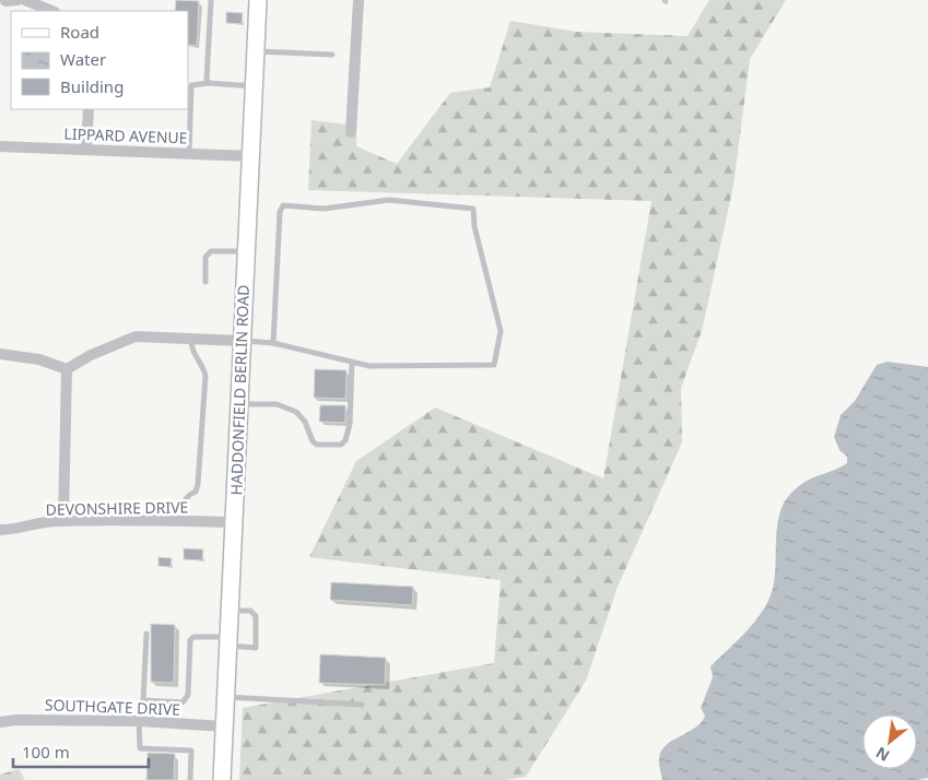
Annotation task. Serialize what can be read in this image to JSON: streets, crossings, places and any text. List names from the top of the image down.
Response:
{
  "streets": {
    "main road": ["HADDONFIELD BERLIN ROAD"],
    "street": ["LIPPARD AVENUE", "DEVONSHIRE DRIVE", "SOUTHGATE DRIVE"]
  },
  "crossings": [
    ["LIPPARD AVENUE", "HADDONFIELD BERLIN ROAD"],
    ["HADDONFIELD BERLIN ROAD", "DEVONSHIRE DRIVE"],
    ["HADDONFIELD BERLIN ROAD", "SOUTHGATE DRIVE"]
  ],
  "legend": ["Road", "Water", "Building"],
  "scale_bar": "100 m",
  "north": "bottom left"
}
